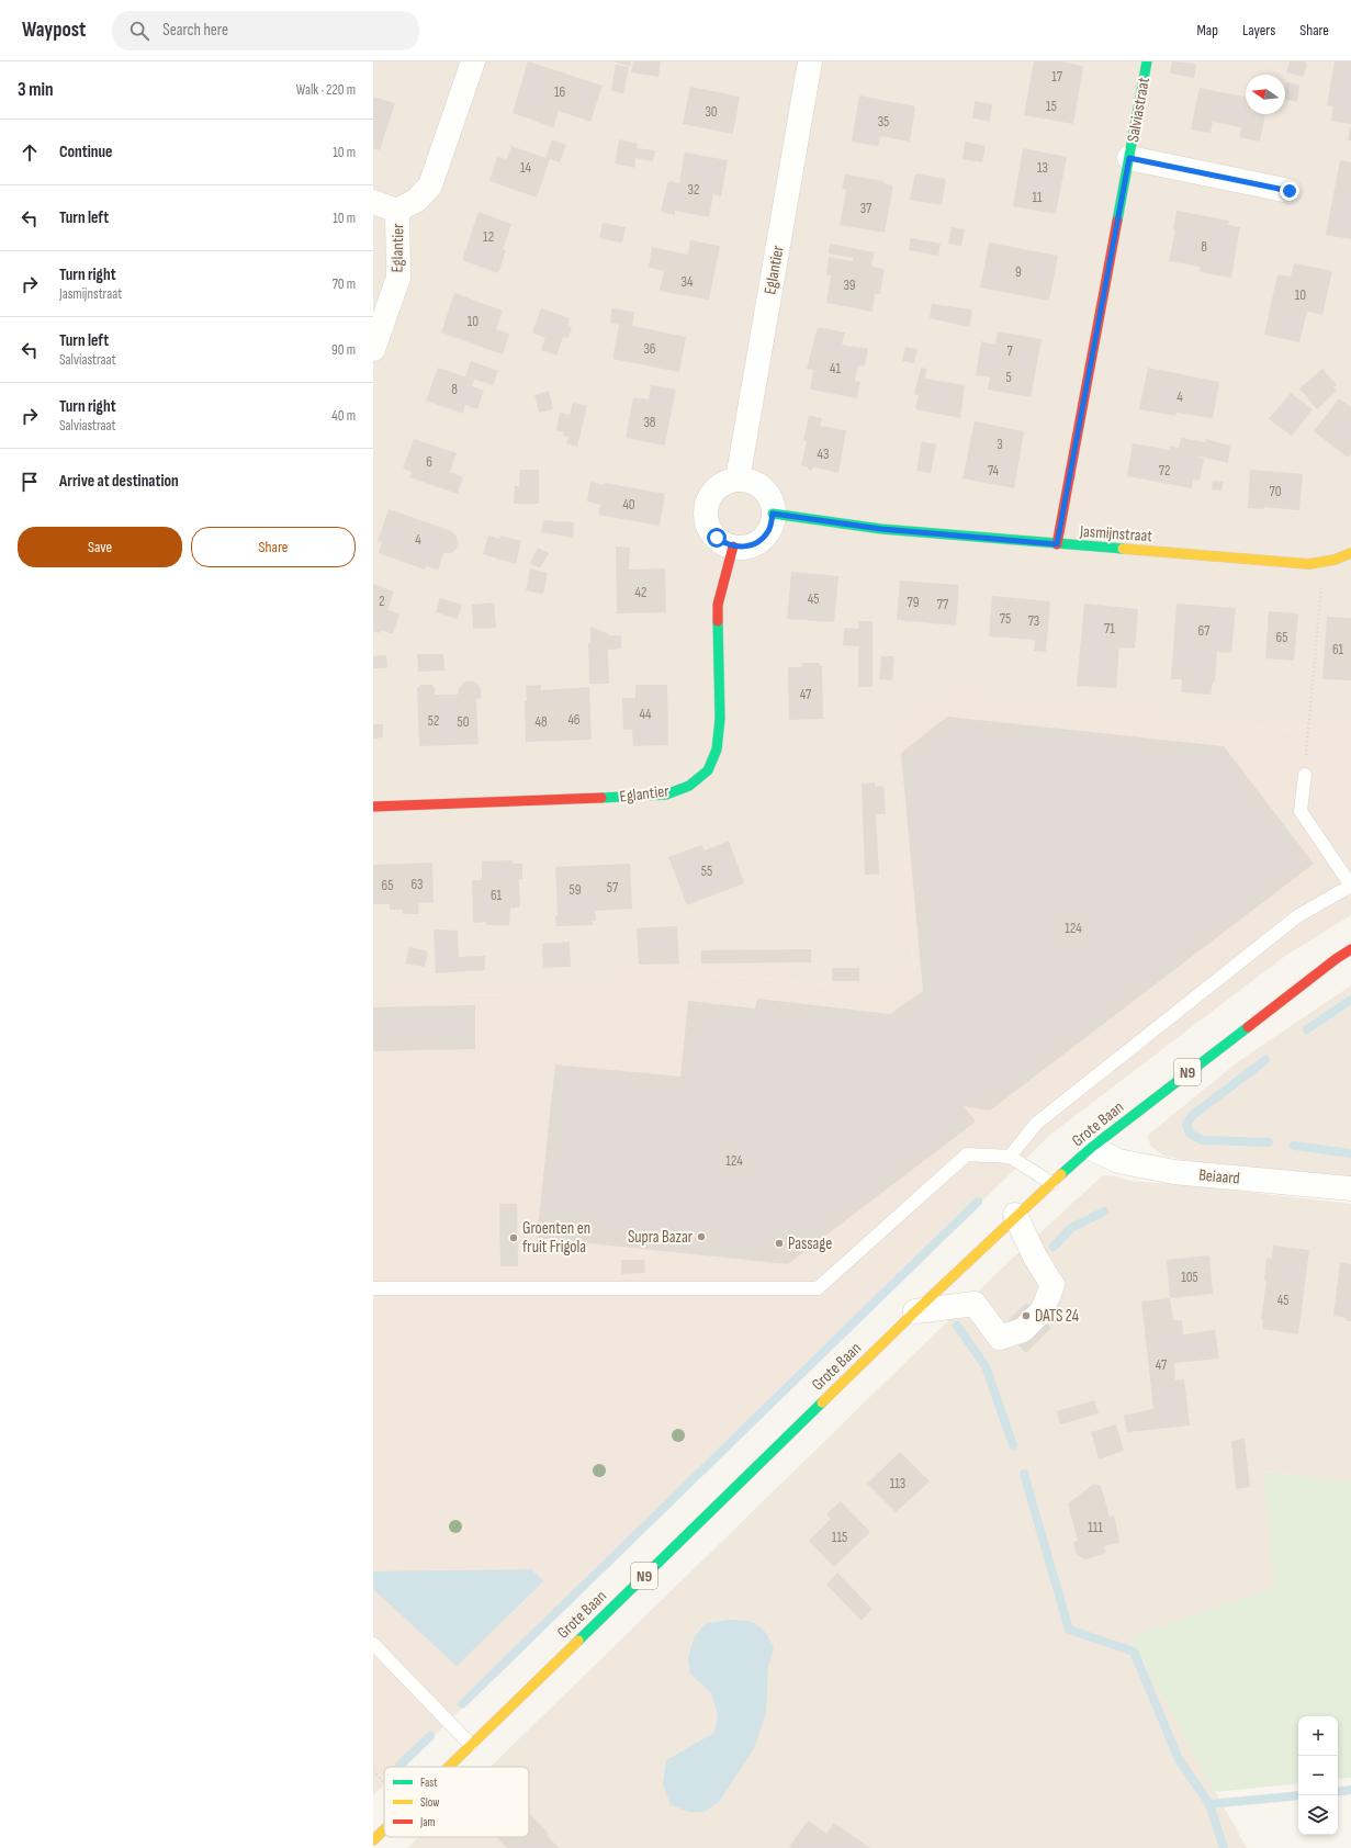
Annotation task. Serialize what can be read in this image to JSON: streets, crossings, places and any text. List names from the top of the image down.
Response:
{
  "streets": {
    "street": [
      "Salviastraat",
      "Eglantier",
      "Jasmijnstraat",
      "N9",
      "Grote Baan",
      "Beiaard"
    ]
  },
  "crossings": [
    ["Salviastraat", "Jasmijnstraat"],
    ["Eglantier", "Jasmijnstraat"],
    ["Grote Baan", "Beiaard"]
  ],
  "places": [
    "Supra Bazar",
    "Groenten en fruit Frigola",
    "Passage",
    "DATS 24"
  ],
  "house_numbers": [
    "17",
    "16",
    "15",
    "30",
    "35",
    "14",
    "13",
    "32",
    "11",
    "37",
    "12",
    "8",
    "9",
    "34",
    "39",
    "10",
    "10",
    "36",
    "7",
    "41",
    "5",
    "8",
    "4",
    "38",
    "3",
    "43",
    "6",
    "74",
    "72",
    "70",
    "40",
    "4",
    "42",
    "45",
    "2",
    "79",
    "77",
    "75",
    "73",
    "71",
    "67",
    "65",
    "61",
    "47",
    "44",
    "46",
    "52",
    "50",
    "48",
    "55",
    "63",
    "65",
    "57",
    "59",
    "61",
    "124",
    "124",
    "105",
    "45",
    "47",
    "113",
    "111",
    "115"
  ],
  "legend": ["Fast", "Slow", "Jam"],
  "north": "left",
  "page": {
    "header": "Waypost",
    "search": "Search here",
    "nav": ["Map", "Layers", "Share"],
    "heading": ["3 min", "Walk · 220 m"],
    "list": [
      ["Continue", "10 m"],
      ["Turn left", "10 m"],
      ["Turn right", "Jasmijnstraat", "70 m"],
      ["Turn left", "Salviastraat", "90 m"],
      ["Turn right", "Salviastraat", "40 m"],
      "Arrive at destination"
    ],
    "buttons": ["Save", "Share"],
    "map_buttons": ["+", "−"]
  }
}
